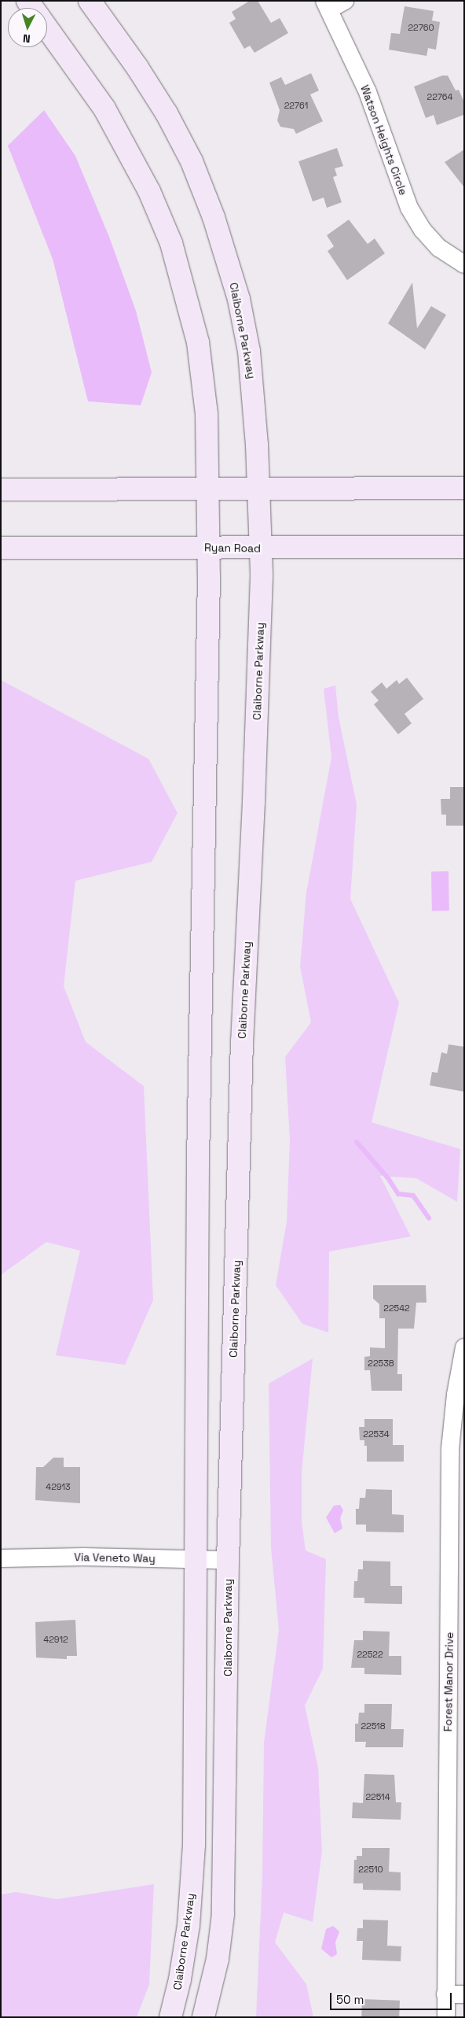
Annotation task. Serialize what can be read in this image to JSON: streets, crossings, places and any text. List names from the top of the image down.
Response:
{
  "streets": {
    "main road": ["Claiborne Parkway", "Ryan Road"],
    "street": ["Watson Heights Circle", "Via Veneto Way", "Forest Manor Drive"]
  },
  "crossings": [
    ["Claiborne Parkway", "Ryan Road"],
    ["Claiborne Parkway", "Via Veneto Way"]
  ],
  "house_numbers": [
    "22760",
    "22764",
    "22761",
    "22542",
    "22538",
    "22534",
    "42913",
    "42912",
    "22522",
    "22518",
    "22514",
    "22510"
  ],
  "scale_bar": "50 m",
  "north": "bottom"
}
